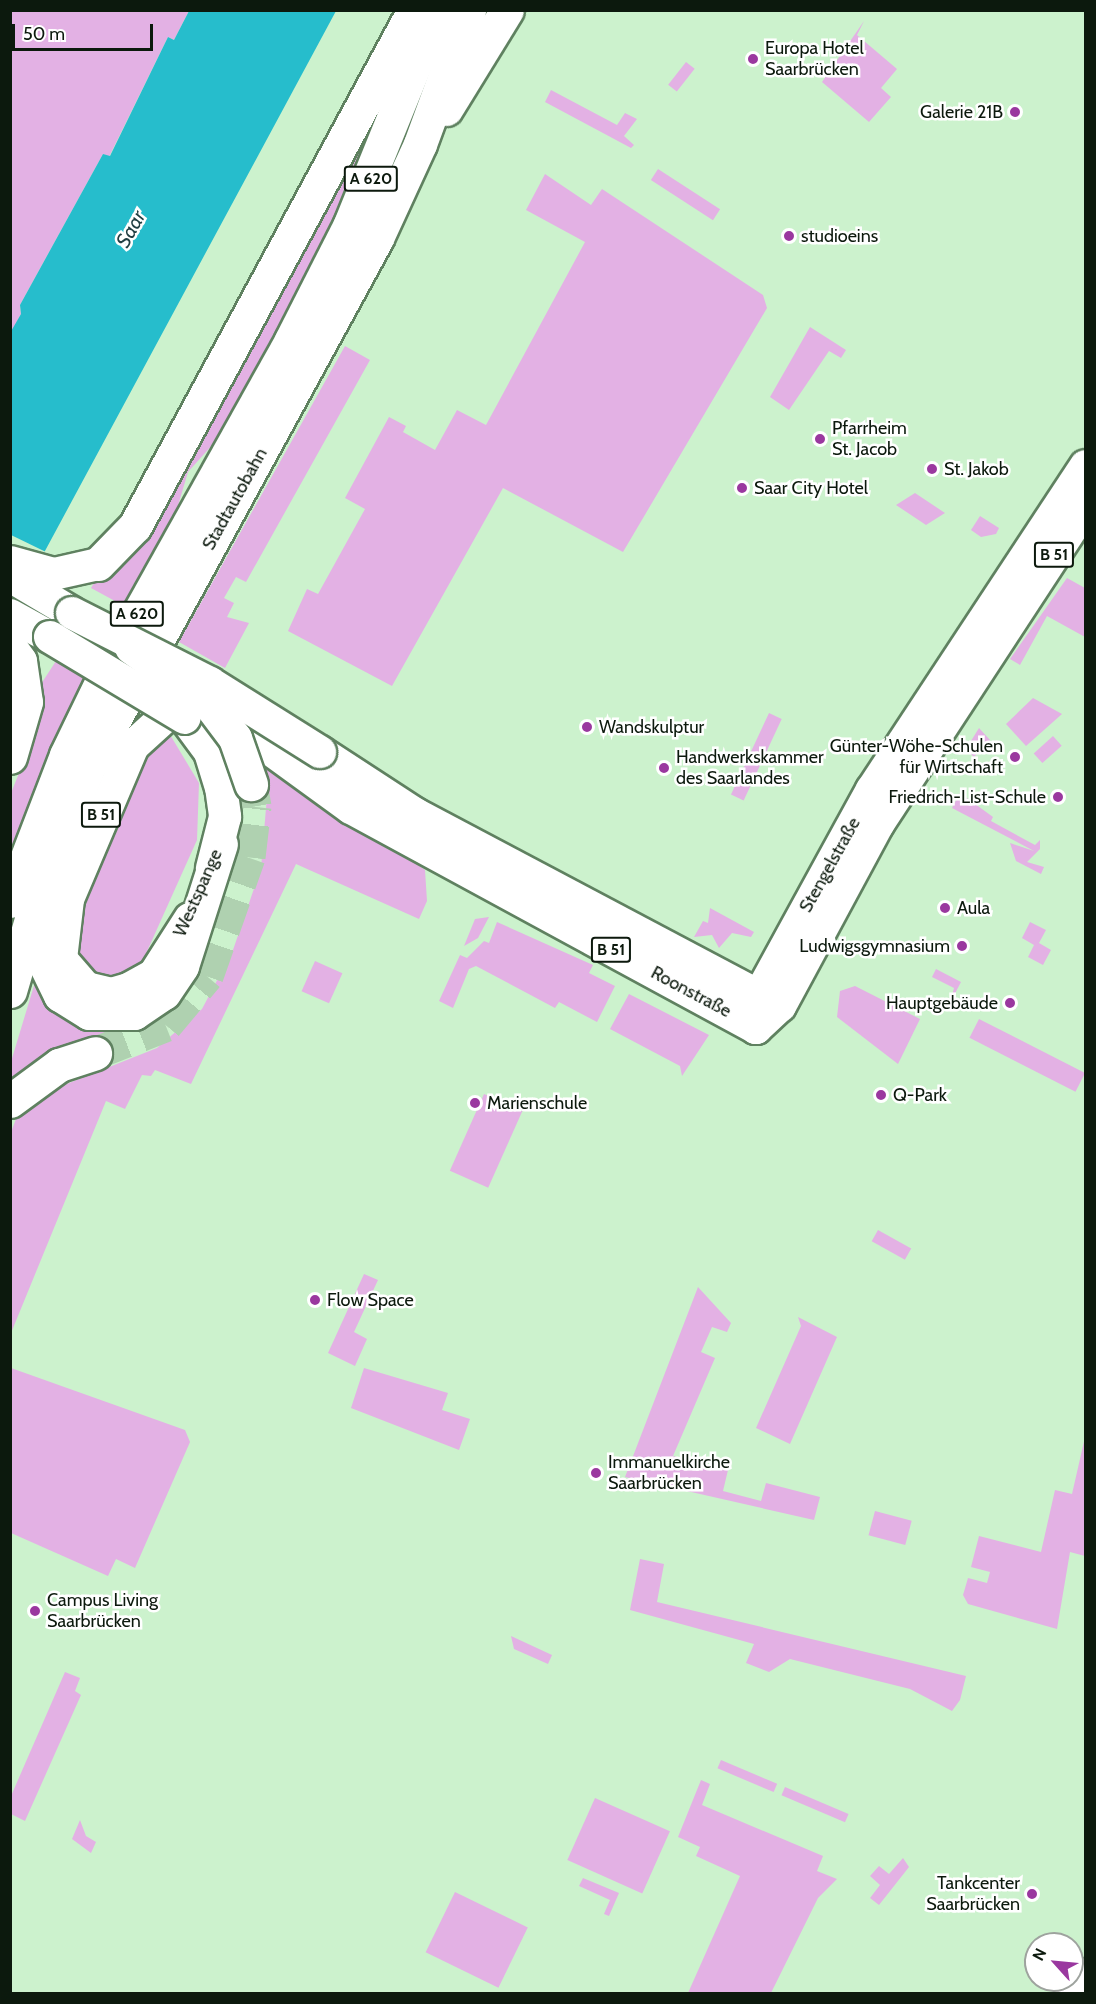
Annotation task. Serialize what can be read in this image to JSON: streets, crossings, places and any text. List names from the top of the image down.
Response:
{
  "streets": {
    "highway": ["A 620", "Stadtautobahn"],
    "main road": [
      "B 51",
      "Stengelstraße",
      "Westspange",
      "Roonstraße"
    ]
  },
  "crossings": [
    ["B 51", "Roonstraße"],
    ["Stengelstraße", "Roonstraße"]
  ],
  "water": ["Saar"],
  "places": [
    "Europa Hotel Saarbrücken",
    "Galerie 21B",
    "studioeins",
    "Pfarrheim St. Jacob",
    "St. Jakob",
    "Saar City Hotel",
    "Wandskulptur",
    "Günter-Wöhe-Schulen für Wirtschaft",
    "Handwerkskammer des Saarlandes",
    "Friedrich-List-Schule",
    "Aula",
    "Ludwigsgymnasium",
    "Hauptgebäude",
    "Q-Park",
    "Marienschule",
    "Flow Space",
    "Immanuelkirche Saarbrücken",
    "Campus Living Saarbrücken",
    "Tankcenter Saarbrücken"
  ],
  "scale_bar": "50 m",
  "north": "top left"
}
